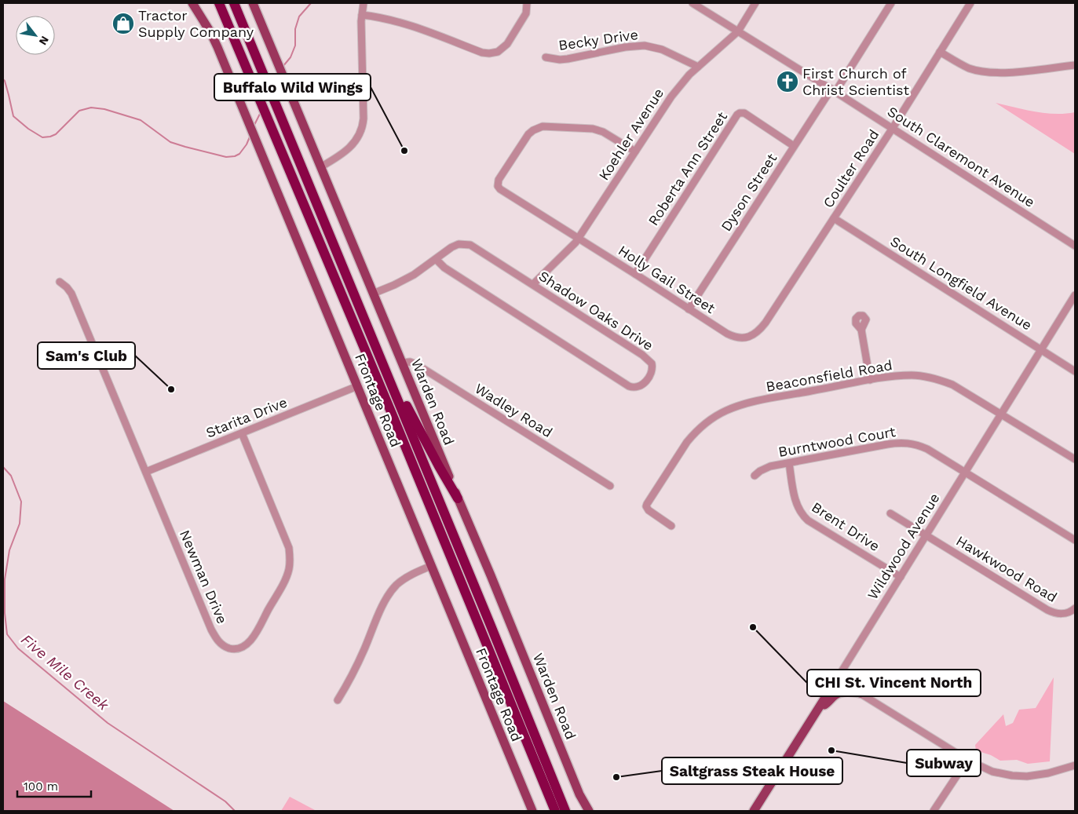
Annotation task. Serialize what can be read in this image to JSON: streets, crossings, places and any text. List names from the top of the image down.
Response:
{
  "streets": {
    "main road": ["Frontage Road", "Warden Road", "Wildwood Avenue"],
    "street": [
      "Becky Drive",
      "Koehler Avenue",
      "South Claremont Avenue",
      "Roberta Ann Street",
      "Coulter Road",
      "Dyson Street",
      "Holly Gail Street",
      "South Longfield Avenue",
      "Shadow Oaks Drive",
      "Beaconsfield Road",
      "Wadley Road",
      "Starita Drive",
      "Burntwood Court",
      "Brent Drive",
      "Hawkwood Road",
      "Newman Drive"
    ]
  },
  "crossings": [
    ["Becky Drive", "Koehler Avenue"],
    ["Koehler Avenue", "South Claremont Avenue"],
    ["Koehler Avenue", "Holly Gail Street"],
    ["Koehler Avenue", "Shadow Oaks Drive"],
    ["South Claremont Avenue", "Coulter Road"],
    ["South Claremont Avenue", "Dyson Street"],
    ["Roberta Ann Street", "Dyson Street"],
    ["Roberta Ann Street", "Holly Gail Street"],
    ["Coulter Road", "Holly Gail Street"],
    ["Coulter Road", "South Longfield Avenue"],
    ["Dyson Street", "Holly Gail Street"],
    ["South Longfield Avenue", "Wildwood Avenue"],
    ["Shadow Oaks Drive", "Warden Road"],
    ["Beaconsfield Road", "Wildwood Avenue"],
    ["Frontage Road", "Starita Drive"],
    ["Warden Road", "Wadley Road"],
    ["Starita Drive", "Newman Drive"],
    ["Burntwood Court", "Brent Drive"],
    ["Burntwood Court", "Wildwood Avenue"],
    ["Brent Drive", "Wildwood Avenue"],
    ["Wildwood Avenue", "Hawkwood Road"]
  ],
  "water": ["Five Mile Creek"],
  "places": {
    "shop": ["Tractor Supply Company"],
    "church": ["First Church of Christ Scientist"],
    "other": [
      "Buffalo Wild Wings",
      "Sam's Club",
      "CHI St. Vincent North",
      "Subway",
      "Saltgrass Steak House"
    ]
  },
  "scale_bar": "100 m",
  "north": "bottom right"
}
